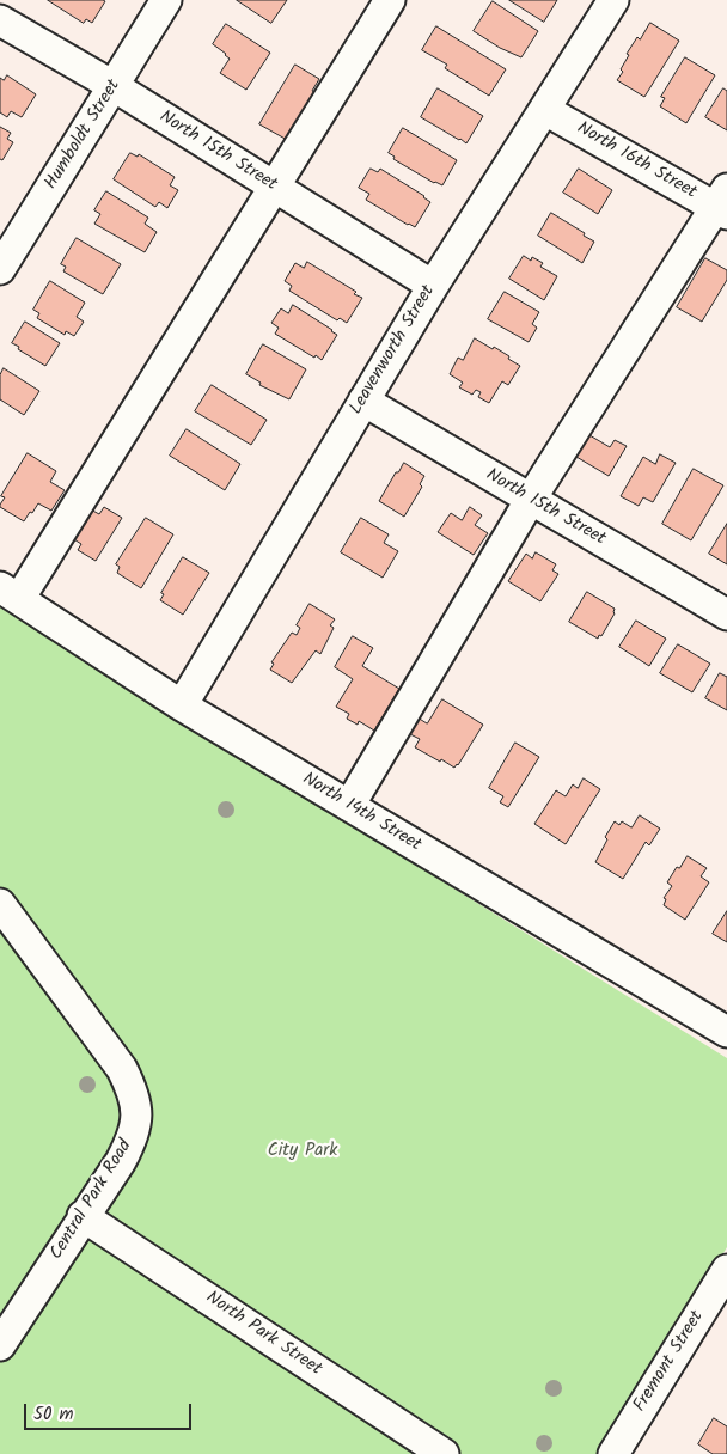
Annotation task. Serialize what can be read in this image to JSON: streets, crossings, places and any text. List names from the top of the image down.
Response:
{
  "streets": {
    "street": [
      "Humboldt Street",
      "North 15th Street",
      "North 16th Street",
      "Leavenworth Street",
      "North 14th Street",
      "Central Park Road",
      "North Park Street",
      "Fremont Street"
    ]
  },
  "crossings": [
    ["Humboldt Street", "North 15th Street"],
    ["North 15th Street", "Leavenworth Street"],
    ["North 16th Street", "Leavenworth Street"],
    ["Leavenworth Street", "North 14th Street"],
    ["Central Park Road", "North Park Street"]
  ],
  "parks": ["City Park"],
  "scale_bar": "50 m"
}
